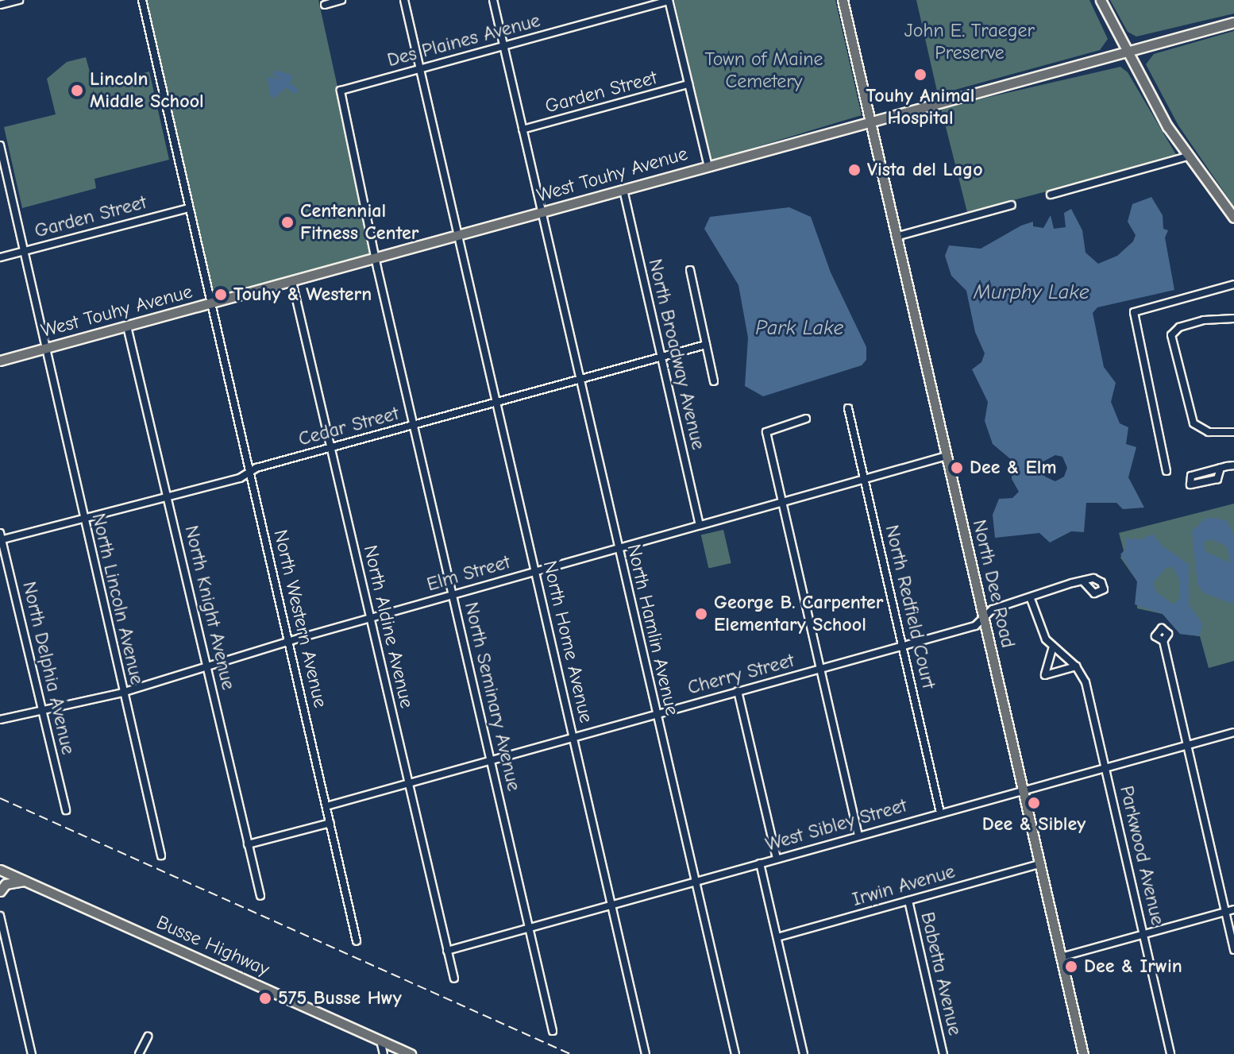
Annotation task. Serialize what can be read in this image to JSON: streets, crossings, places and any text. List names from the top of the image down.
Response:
{
  "streets": {
    "main road": ["West Touhy Avenue", "North Dee Road", "Busse Highway"],
    "street": [
      "Des Plaines Avenue",
      "Garden Street",
      "North Broadway Avenue",
      "Cedar Street",
      "Elm Street",
      "North Lincoln Avenue",
      "North Redfield Court",
      "North Knight Avenue",
      "North Western Avenue",
      "North Aldine Avenue",
      "North Hamlin Avenue",
      "North Home Avenue",
      "North Delphia Avenue",
      "Cherry Street",
      "North Seminary Avenue",
      "West Sibley Street",
      "Parkwood Avenue",
      "Irwin Avenue",
      "Babetta Avenue"
    ]
  },
  "crossings": [
    ["Des Plaines Avenue", "North Hamlin Avenue"],
    ["Des Plaines Avenue", "North Home Avenue"],
    ["Des Plaines Avenue", "North Seminary Avenue"],
    ["Garden Street", "North Lincoln Avenue"],
    ["Garden Street", "North Western Avenue"],
    ["Garden Street", "North Hamlin Avenue"],
    ["West Touhy Avenue", "North Broadway Avenue"],
    ["West Touhy Avenue", "North Dee Road"],
    ["West Touhy Avenue", "North Lincoln Avenue"],
    ["West Touhy Avenue", "North Knight Avenue"],
    ["West Touhy Avenue", "North Western Avenue"],
    ["West Touhy Avenue", "North Aldine Avenue"],
    ["West Touhy Avenue", "North Hamlin Avenue"],
    ["West Touhy Avenue", "North Home Avenue"],
    ["West Touhy Avenue", "North Seminary Avenue"],
    ["North Broadway Avenue", "Cedar Street"],
    ["North Broadway Avenue", "Elm Street"],
    ["Cedar Street", "North Lincoln Avenue"],
    ["Cedar Street", "North Knight Avenue"],
    ["Cedar Street", "North Western Avenue"],
    ["Cedar Street", "North Aldine Avenue"],
    ["Cedar Street", "North Hamlin Avenue"],
    ["Cedar Street", "North Home Avenue"],
    ["Cedar Street", "North Delphia Avenue"],
    ["Cedar Street", "North Seminary Avenue"],
    ["Elm Street", "North Dee Road"],
    ["Elm Street", "North Lincoln Avenue"],
    ["Elm Street", "North Redfield Court"],
    ["Elm Street", "North Knight Avenue"],
    ["Elm Street", "North Western Avenue"],
    ["Elm Street", "North Aldine Avenue"],
    ["Elm Street", "North Hamlin Avenue"],
    ["Elm Street", "North Home Avenue"],
    ["Elm Street", "North Delphia Avenue"],
    ["Elm Street", "North Seminary Avenue"],
    ["North Dee Road", "Cherry Street"],
    ["North Dee Road", "West Sibley Street"],
    ["North Dee Road", "Irwin Avenue"],
    ["North Redfield Court", "Cherry Street"],
    ["North Redfield Court", "West Sibley Street"],
    ["North Western Avenue", "Cherry Street"],
    ["North Aldine Avenue", "Cherry Street"],
    ["North Aldine Avenue", "West Sibley Street"],
    ["North Hamlin Avenue", "Cherry Street"],
    ["North Hamlin Avenue", "West Sibley Street"],
    ["North Home Avenue", "Cherry Street"],
    ["North Home Avenue", "West Sibley Street"],
    ["Cherry Street", "North Seminary Avenue"],
    ["Cherry Street", "Parkwood Avenue"],
    ["North Seminary Avenue", "West Sibley Street"],
    ["West Sibley Street", "Parkwood Avenue"],
    ["Irwin Avenue", "Babetta Avenue"]
  ],
  "water": ["Murphy Lake", "Park Lake"],
  "parks": ["John E. Traeger Preserve", "Town of Maine Cemetery"],
  "places": [
    "Touhy Animal Hospital",
    "Lincoln Middle School",
    "Vista del Lago",
    "Centennial Fitness Center",
    "Touhy & Western",
    "Dee & Elm",
    "George B. Carpenter Elementary School",
    "Dee & Sibley",
    "Dee & Irwin",
    "575 Busse Hwy"
  ]
}
